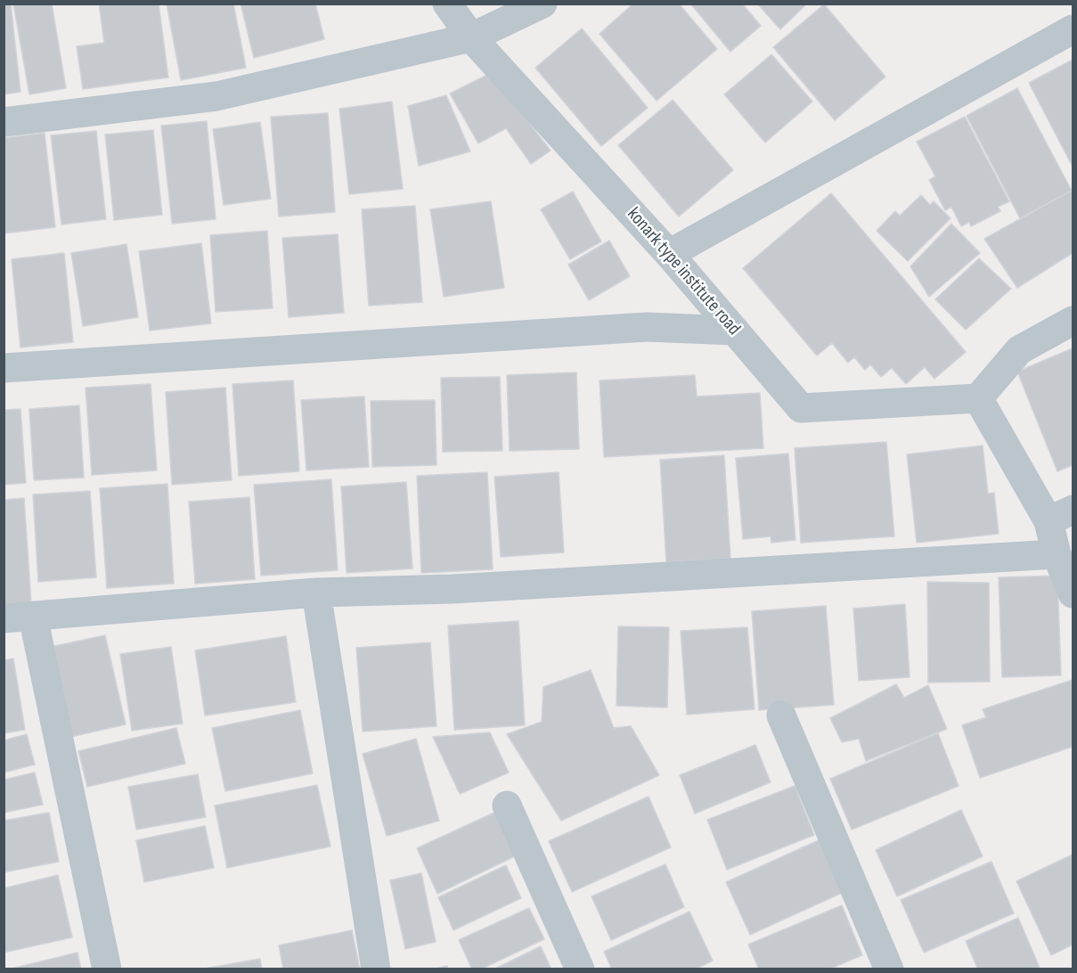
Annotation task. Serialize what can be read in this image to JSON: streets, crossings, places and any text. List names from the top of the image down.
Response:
{
  "streets": {
    "street": ["konark type institute road"]
  }
}
